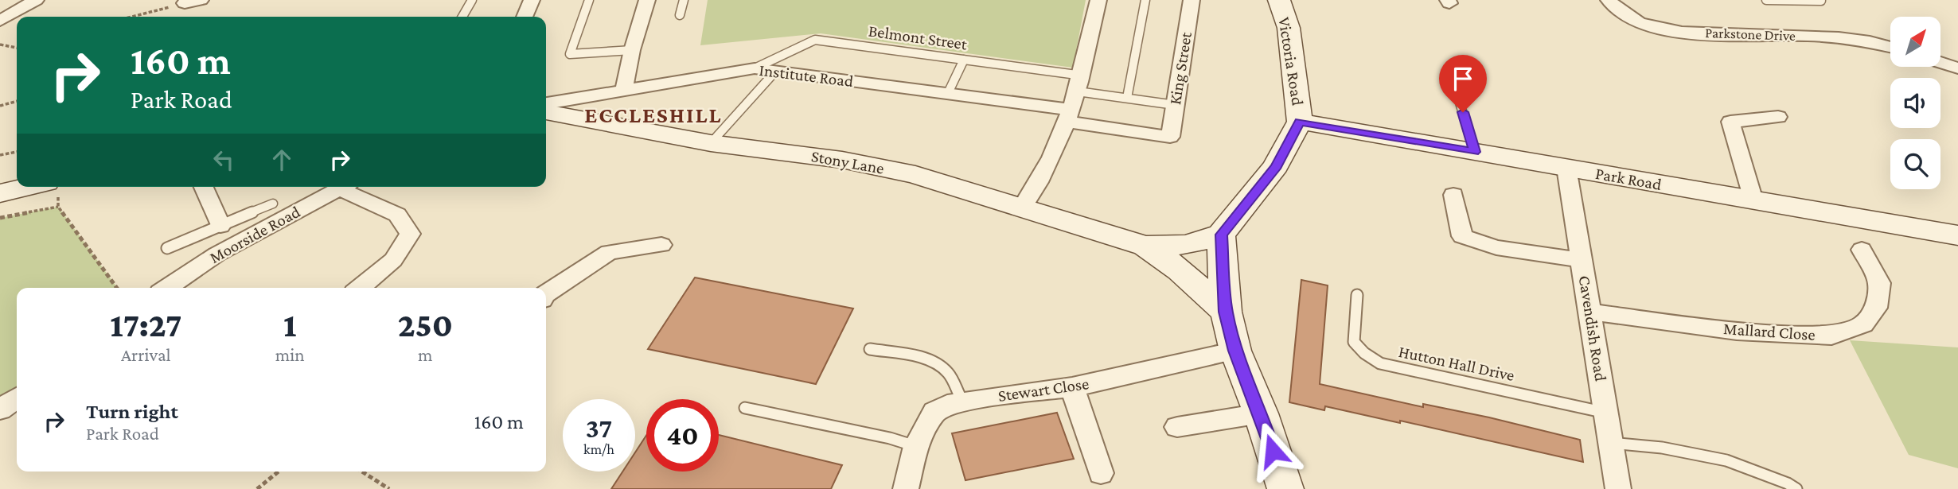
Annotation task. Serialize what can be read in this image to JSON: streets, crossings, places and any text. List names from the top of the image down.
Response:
{
  "streets": {
    "street": [
      "Parkstone Drive",
      "Victoria Road",
      "King Street",
      "Institute Road",
      "Stony Lane",
      "Park Road",
      "Moorside Road",
      "Cavendish Road",
      "Mallard Close",
      "Stewart Close"
    ],
    "lane": ["Belmont Street", "Hutton Hall Drive"]
  },
  "crossings": [
    ["Belmont Street", "King Street"],
    ["Belmont Street", "Institute Road"],
    ["Victoria Road", "Stony Lane"],
    ["Victoria Road", "Park Road"],
    ["King Street", "Institute Road"],
    ["Park Road", "Cavendish Road"],
    ["Cavendish Road", "Mallard Close"],
    ["Cavendish Road", "Hutton Hall Drive"]
  ],
  "districts": ["ECCLESHILL"],
  "north": "top right",
  "page": {
    "turn": ["160 m", "Park Road"],
    "eta": [
      "17:27",
      "Arrival",
      "1",
      "min",
      "250",
      "m"
    ],
    "list": [
      {
        "name": "Turn right",
        "note": "Park Road",
        "value": "160 m"
      }
    ],
    "speed": "37 km/h",
    "limit": "40"
  }
}
